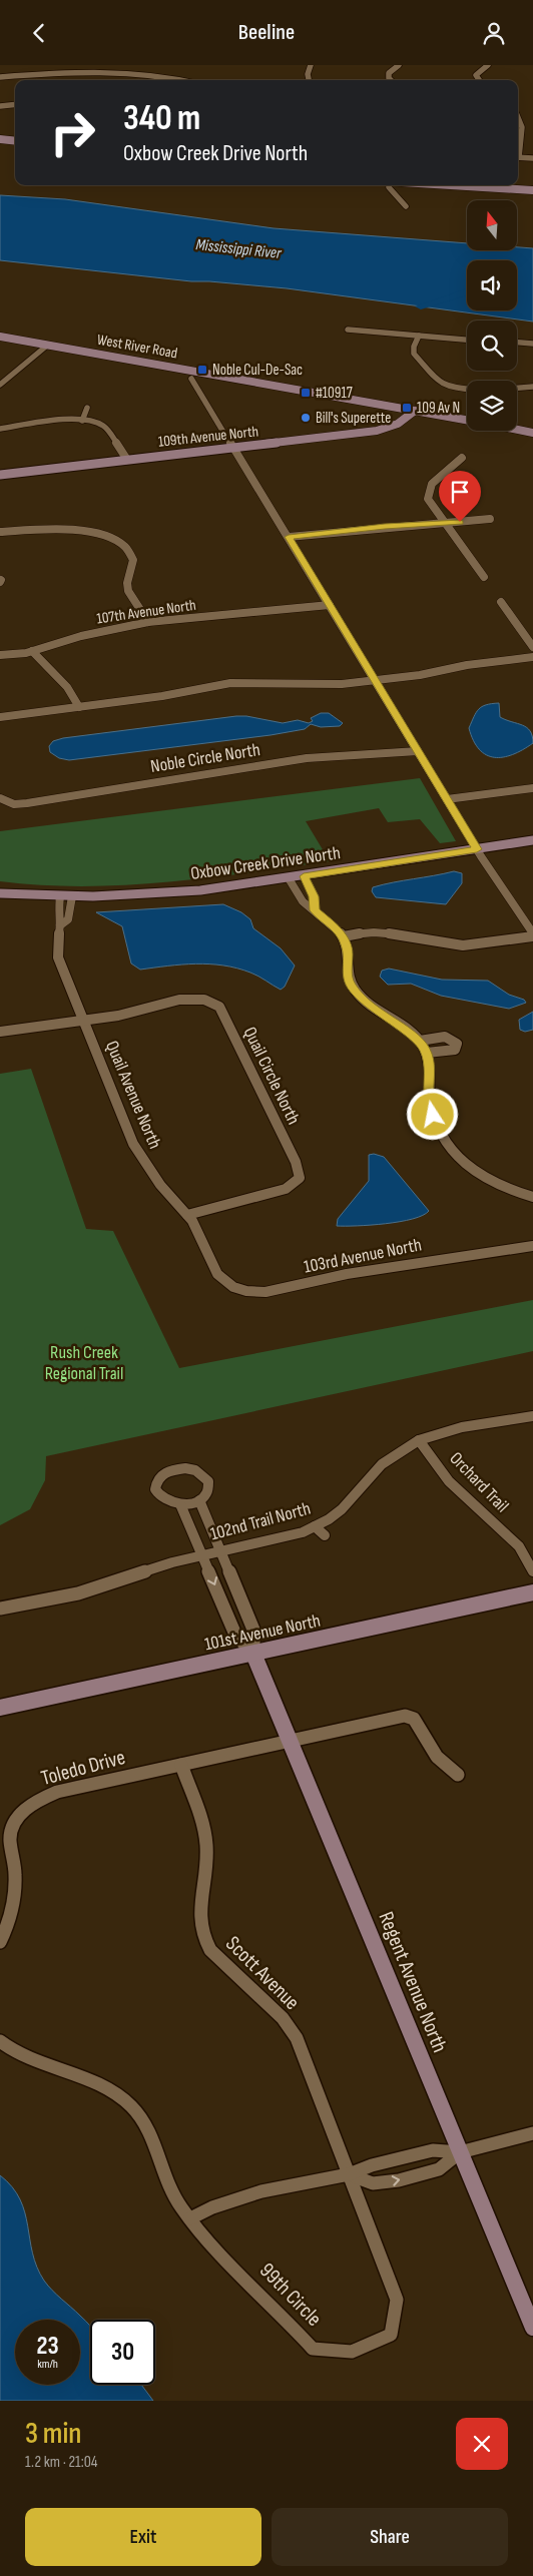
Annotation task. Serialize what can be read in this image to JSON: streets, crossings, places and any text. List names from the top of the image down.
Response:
{
  "streets": {
    "street": [
      "West River Road",
      "109th Avenue North",
      "107th Avenue North",
      "Noble Circle North",
      "Oxbow Creek Drive North",
      "Quail Circle North",
      "Quail Avenue North",
      "103rd Avenue North",
      "Orchard Trail",
      "102nd Trail North",
      "101st Avenue North",
      "Toledo Drive",
      "Scott Avenue",
      "Regent Avenue North",
      "99th Circle"
    ]
  },
  "crossings": [
    ["West River Road", "109th Avenue North"],
    ["Oxbow Creek Drive North", "Quail Avenue North"],
    ["Quail Circle North", "Quail Avenue North"],
    ["Quail Avenue North", "103rd Avenue North"],
    ["Orchard Trail", "102nd Trail North"],
    ["102nd Trail North", "Regent Avenue North"],
    ["101st Avenue North", "Regent Avenue North"],
    ["Toledo Drive", "Scott Avenue"],
    ["Toledo Drive", "Regent Avenue North"],
    ["Scott Avenue", "99th Circle"]
  ],
  "water": ["Mississippi River"],
  "parks": ["Rush Creek Regional Trail"],
  "places": {
    "transit": ["Noble Cul-De-Sac", "#10917", "109 Av N"],
    "other": ["Bill's Superette"]
  },
  "north": "top",
  "page": {
    "header": "Beeline",
    "turn": ["340 m", "Oxbow Creek Drive North"],
    "speed": "23 km/h",
    "limit": "30",
    "heading": ["3 min", "1.2 km · 21:04"],
    "buttons": ["Exit", "Share"]
  }
}
